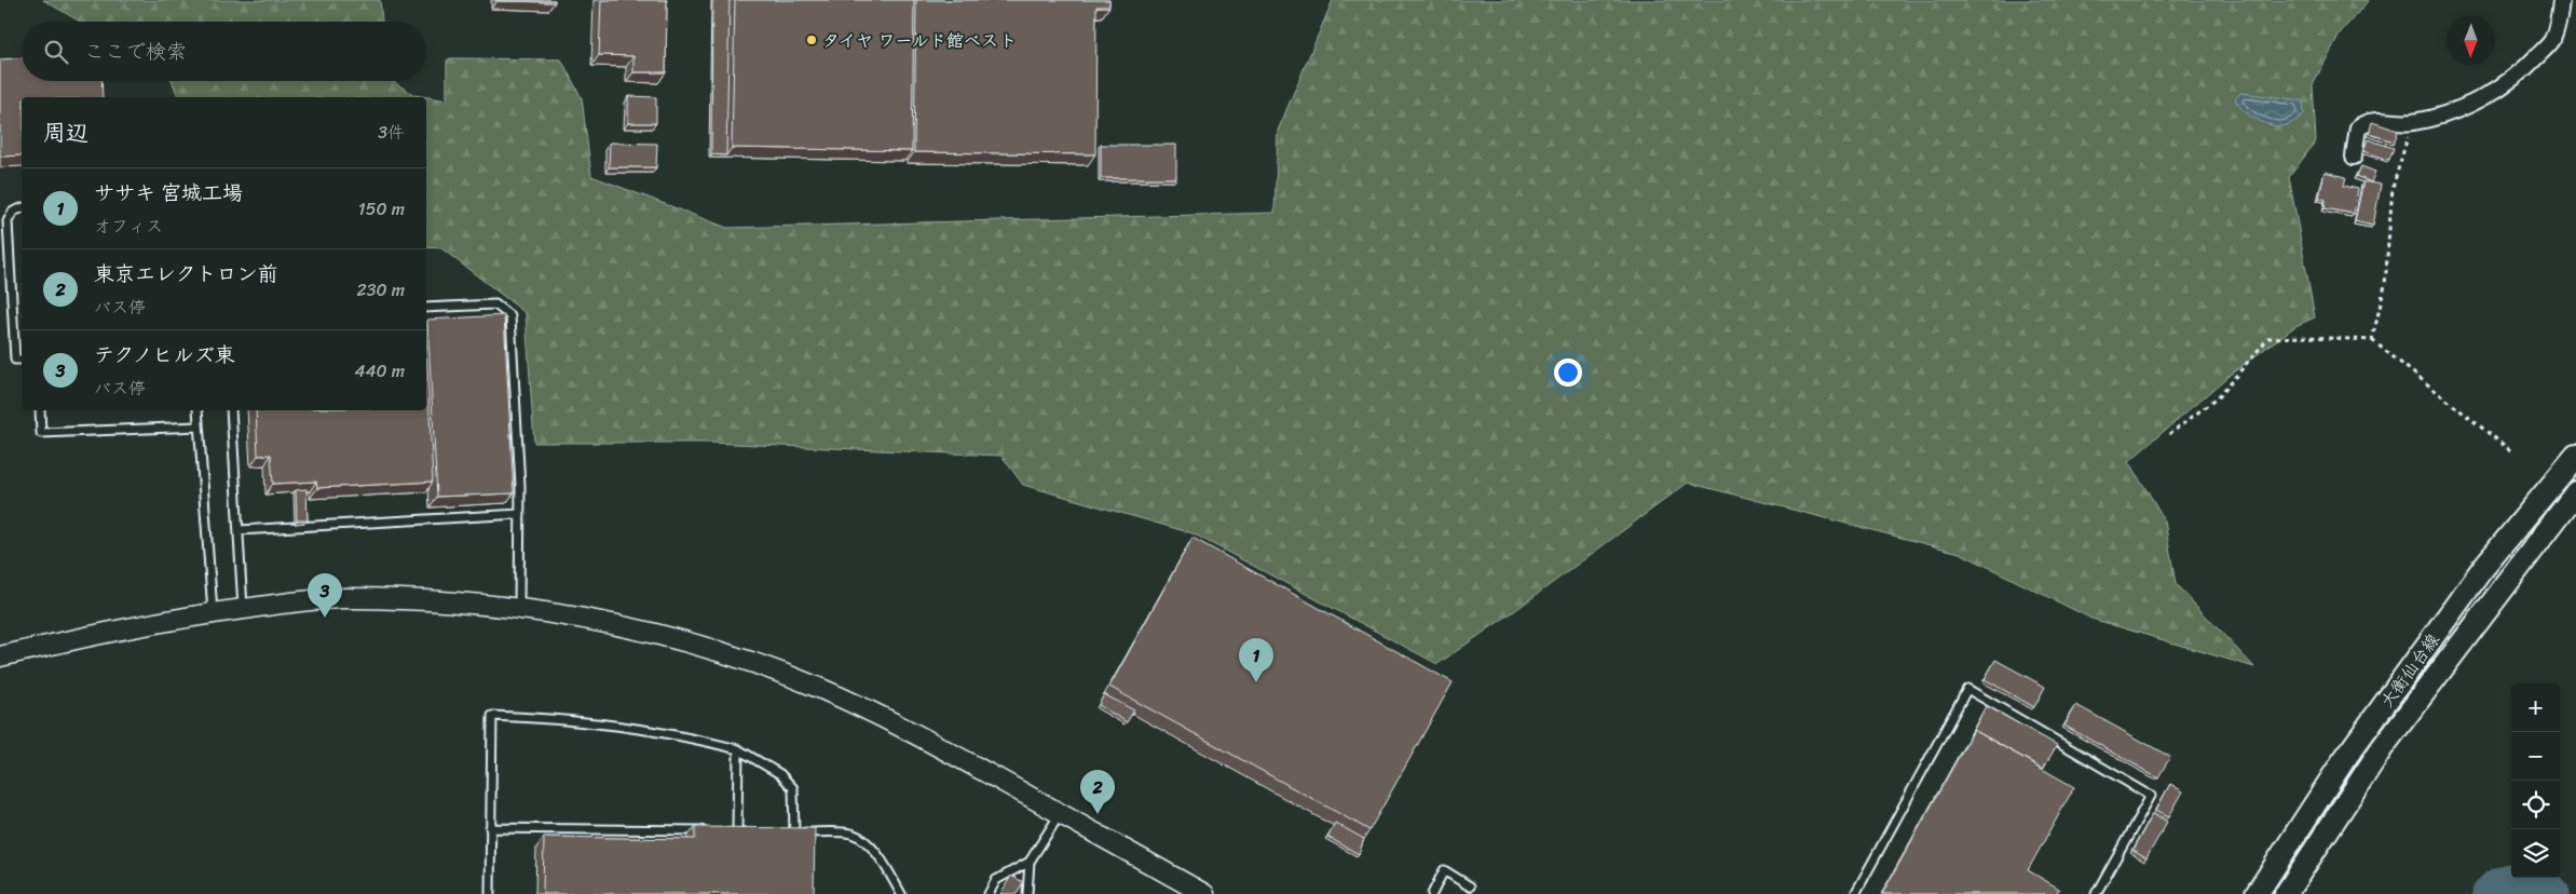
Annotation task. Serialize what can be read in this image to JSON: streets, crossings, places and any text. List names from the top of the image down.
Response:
{
  "streets": {
    "main road": ["大衡仙台線"]
  },
  "places": ["タイヤ ワールド館ベスト"],
  "north": "bottom",
  "page": {
    "search": "ここで検索",
    "heading": ["周辺", "3件"],
    "list": [
      {
        "mark": "1",
        "name": "ササキ 宮城工場",
        "note": "オフィス",
        "value": "150 m"
      },
      {
        "mark": "2",
        "name": "東京エレクトロン前",
        "note": "バス停",
        "value": "230 m"
      },
      {
        "mark": "3",
        "name": "テクノヒルズ東",
        "note": "バス停",
        "value": "440 m"
      }
    ],
    "pins": ["3", "1", "2"],
    "map_buttons": ["+", "−"]
  }
}
